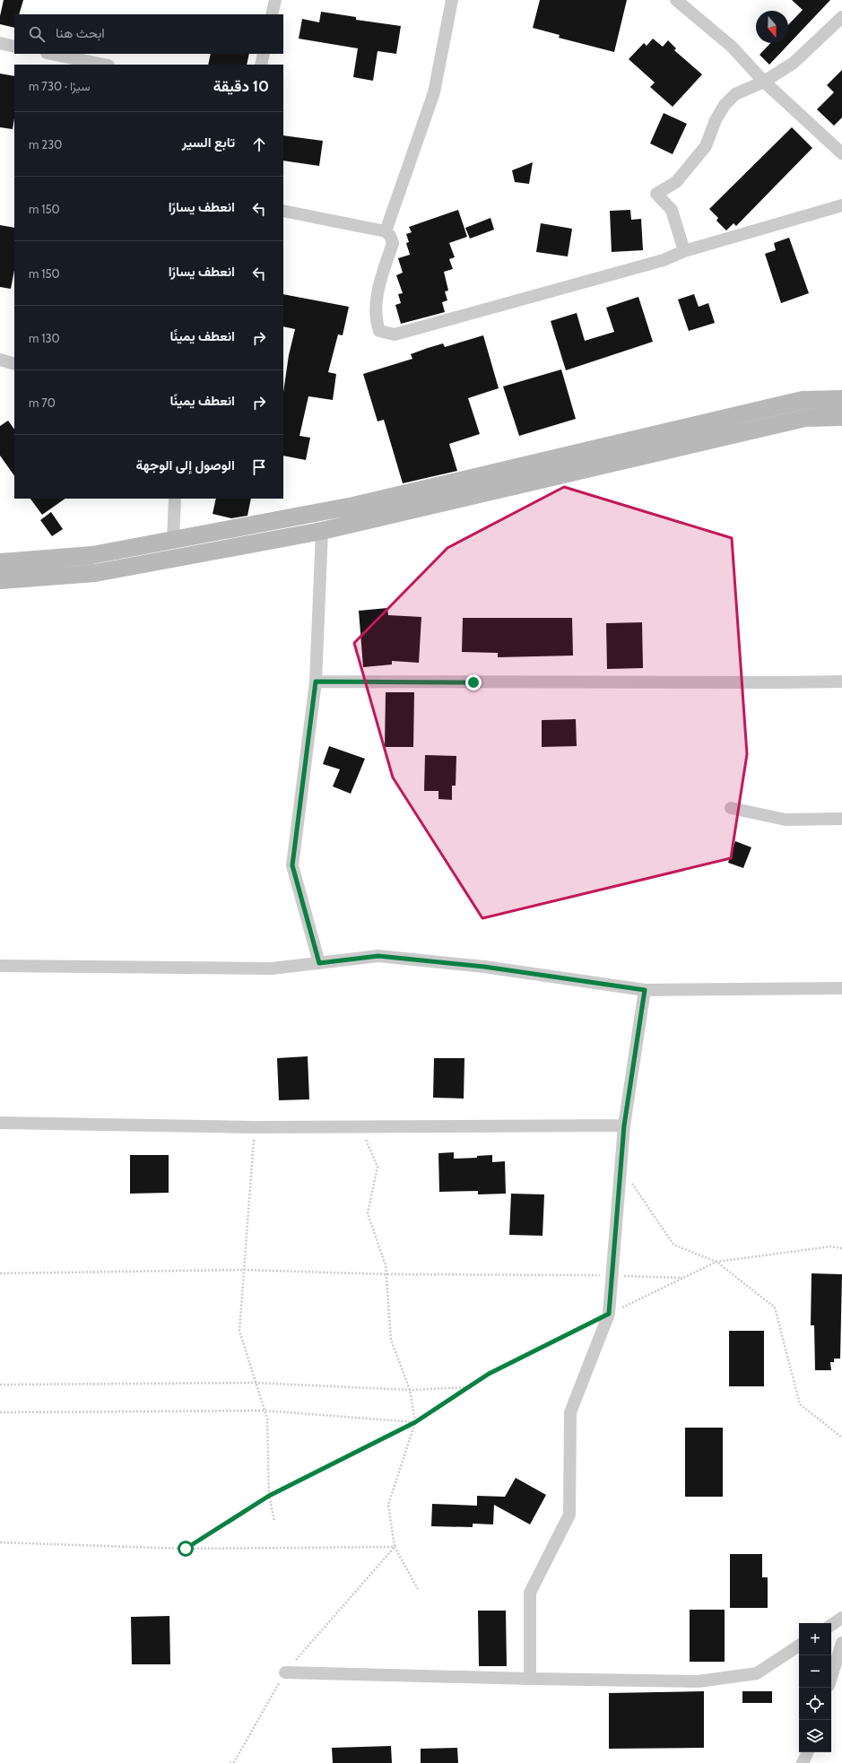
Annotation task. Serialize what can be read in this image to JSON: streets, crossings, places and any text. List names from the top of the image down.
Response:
{
  "north": "bottom",
  "page": {
    "search": "ابحث هنا",
    "heading": ["10 دقيقة", "سيرًا · 730 m"],
    "list": [
      ["تابع السير", "230 m"],
      ["انعطف يسارًا", "150 m"],
      ["انعطف يسارًا", "150 m"],
      ["انعطف يمينًا", "130 m"],
      ["انعطف يمينًا", "70 m"],
      "الوصول إلى الوجهة"
    ],
    "map_buttons": ["+", "−"]
  }
}
